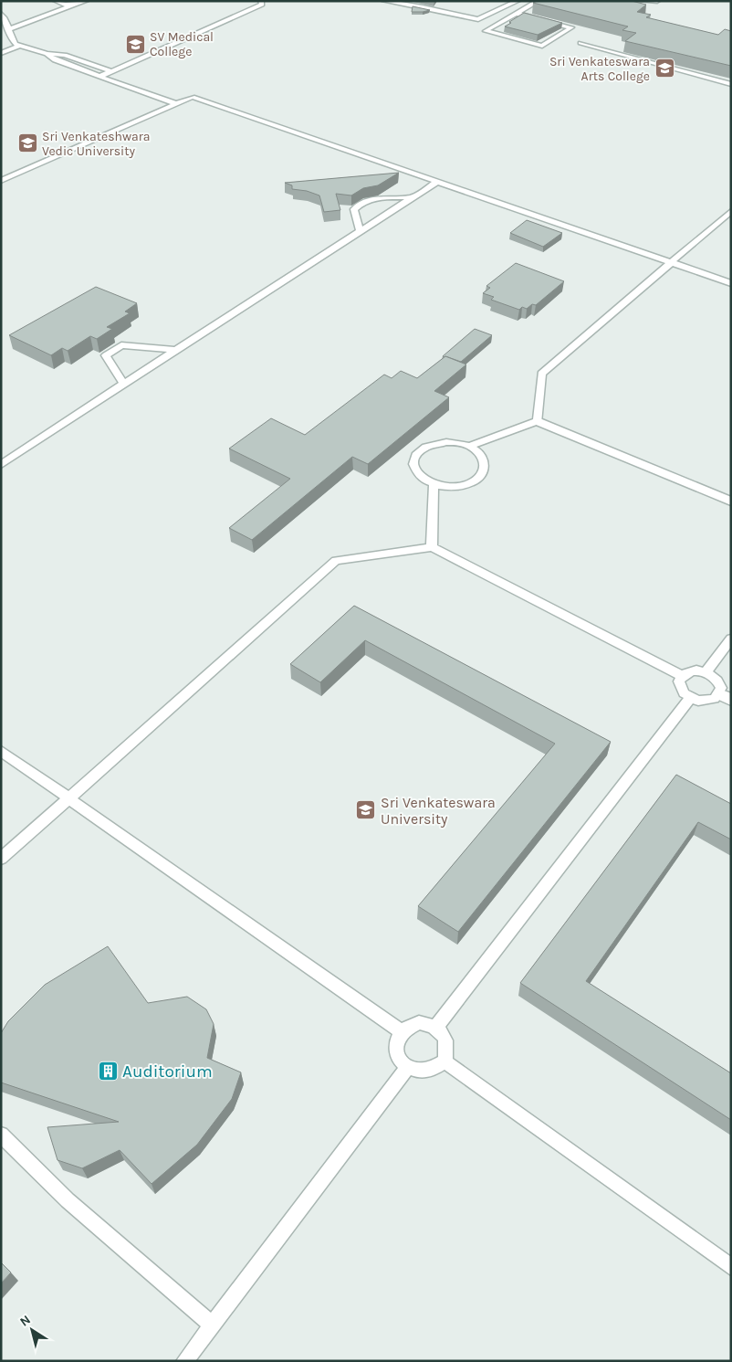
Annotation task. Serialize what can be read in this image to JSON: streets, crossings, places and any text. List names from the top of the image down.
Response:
{
  "places": {
    "school or university": [
      "SV Medical College",
      "Sri Venkateswara Arts College",
      "Sri Venkateshwara Vedic University",
      "Sri Venkateswara University"
    ],
    "building": ["Auditorium"]
  },
  "north": "top left"
}
